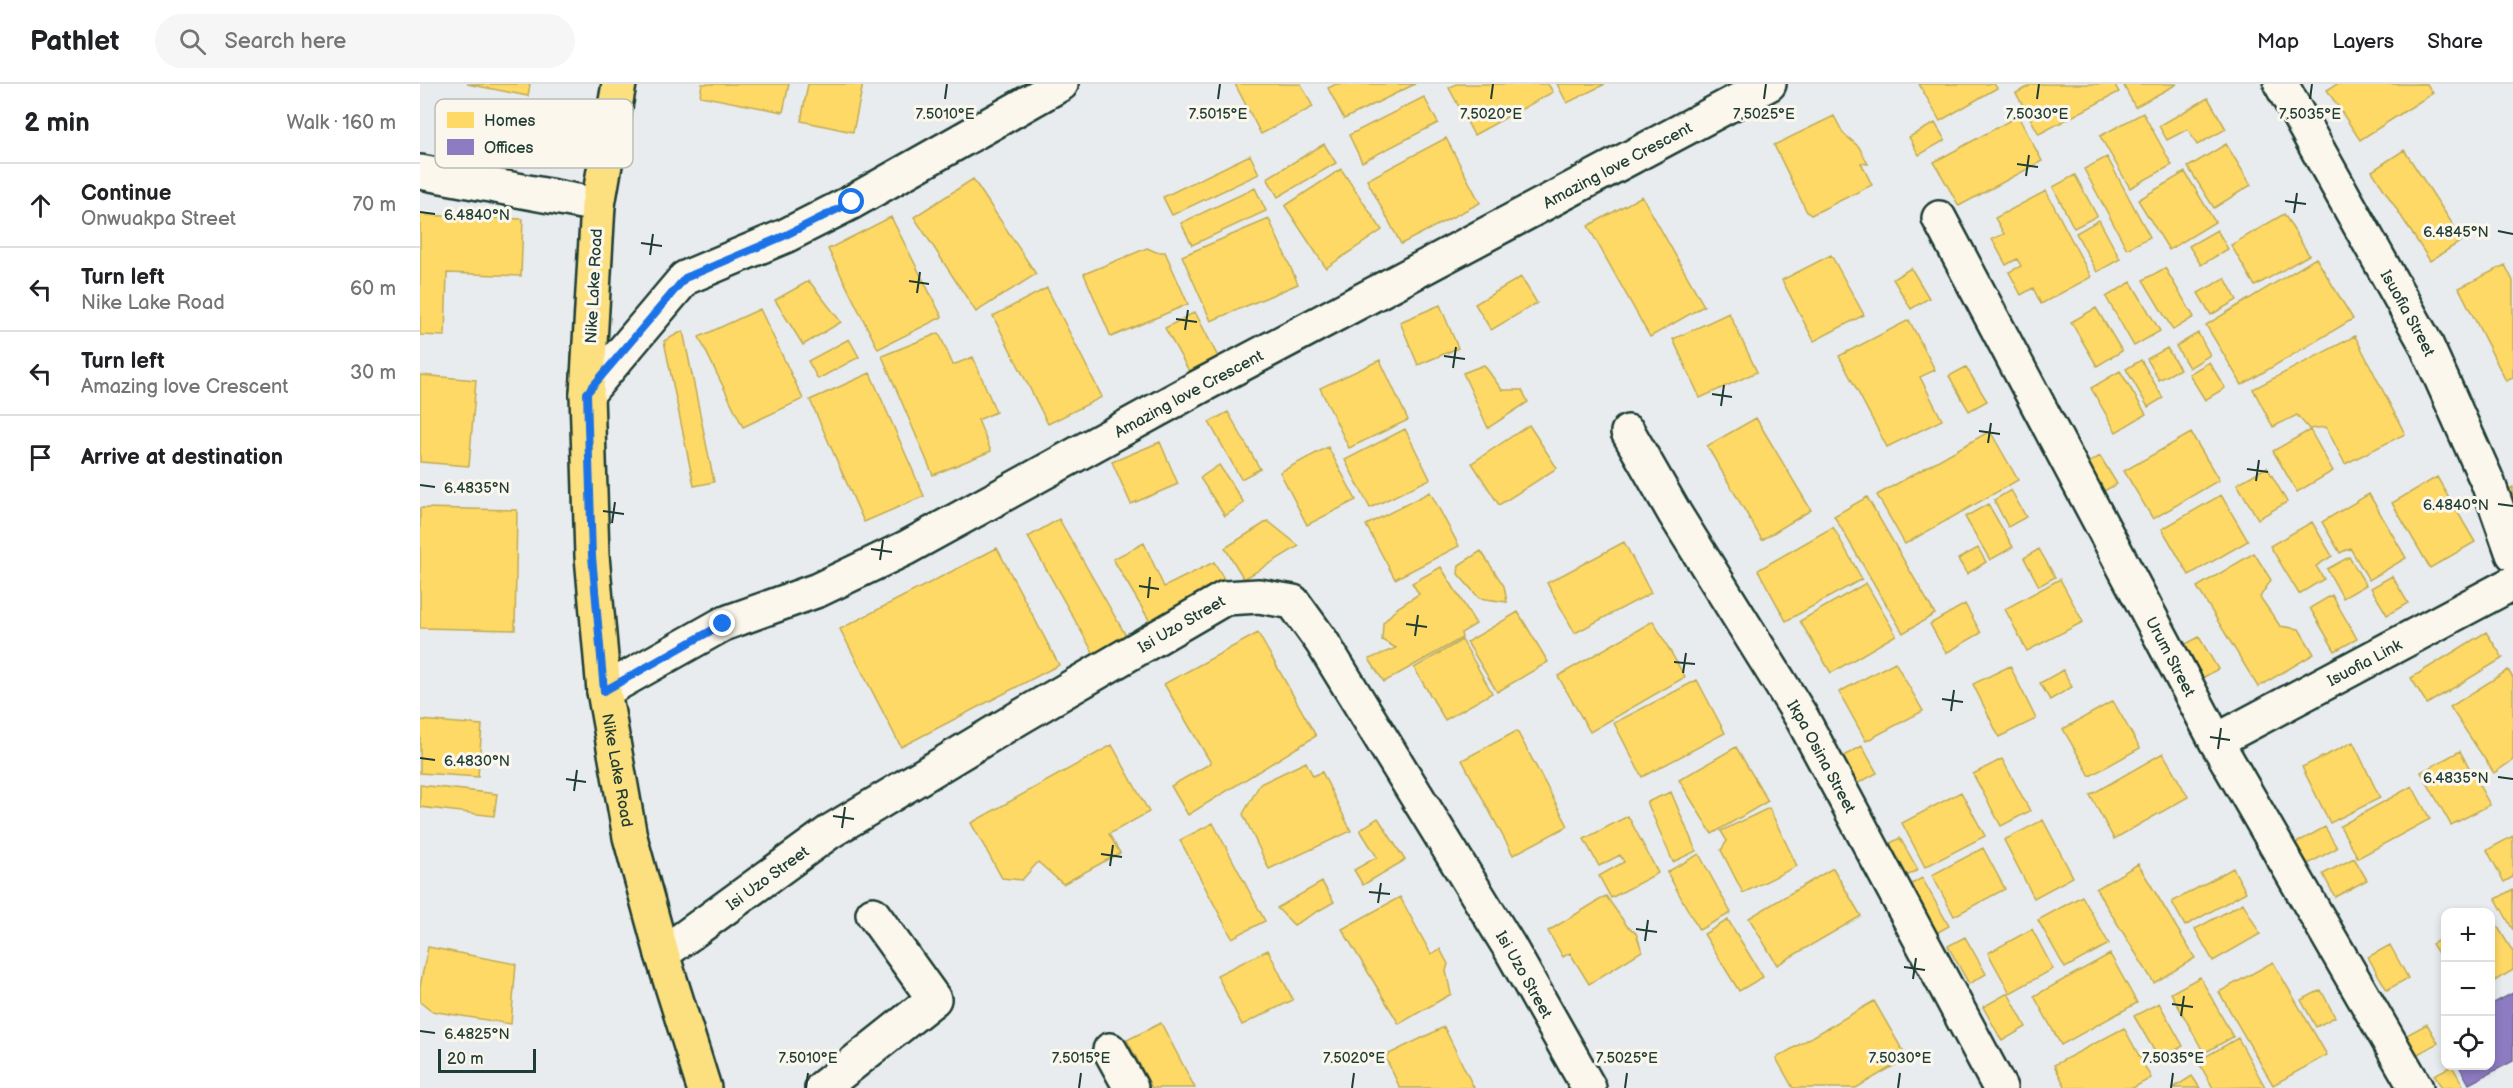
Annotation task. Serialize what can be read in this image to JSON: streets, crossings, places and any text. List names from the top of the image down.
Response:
{
  "streets": {
    "main road": ["Nike Lake Road"],
    "street": [
      "Amazing love Crescent",
      "Isuofia Street",
      "Isi Uzo Street",
      "Urum Street",
      "Isuofia Link",
      "Ikpa Osina Street"
    ]
  },
  "crossings": [
    ["Amazing love Crescent", "Nike Lake Road"],
    ["Nike Lake Road", "Isi Uzo Street"],
    ["Urum Street", "Isuofia Link"]
  ],
  "legend": ["Homes", "Offices"],
  "scale_bar": "20 m",
  "page": {
    "header": "Pathlet",
    "search": "Search here",
    "nav": ["Map", "Layers", "Share"],
    "heading": ["2 min", "Walk · 160 m"],
    "list": [
      ["Continue", "Onwuakpa Street", "70 m"],
      ["Turn left", "Nike Lake Road", "60 m"],
      ["Turn left", "Amazing love Crescent", "30 m"],
      "Arrive at destination"
    ],
    "map_buttons": ["+", "−"],
    "scale": "20 m"
  },
  "coordinates": [
    "7.5010°E",
    "7.5015°E",
    "7.5020°E",
    "7.5025°E",
    "7.5030°E",
    "7.5035°E",
    "6.4840°N",
    "6.4845°N",
    "6.4835°N",
    "6.4830°N",
    "6.4825°N"
  ]
}
